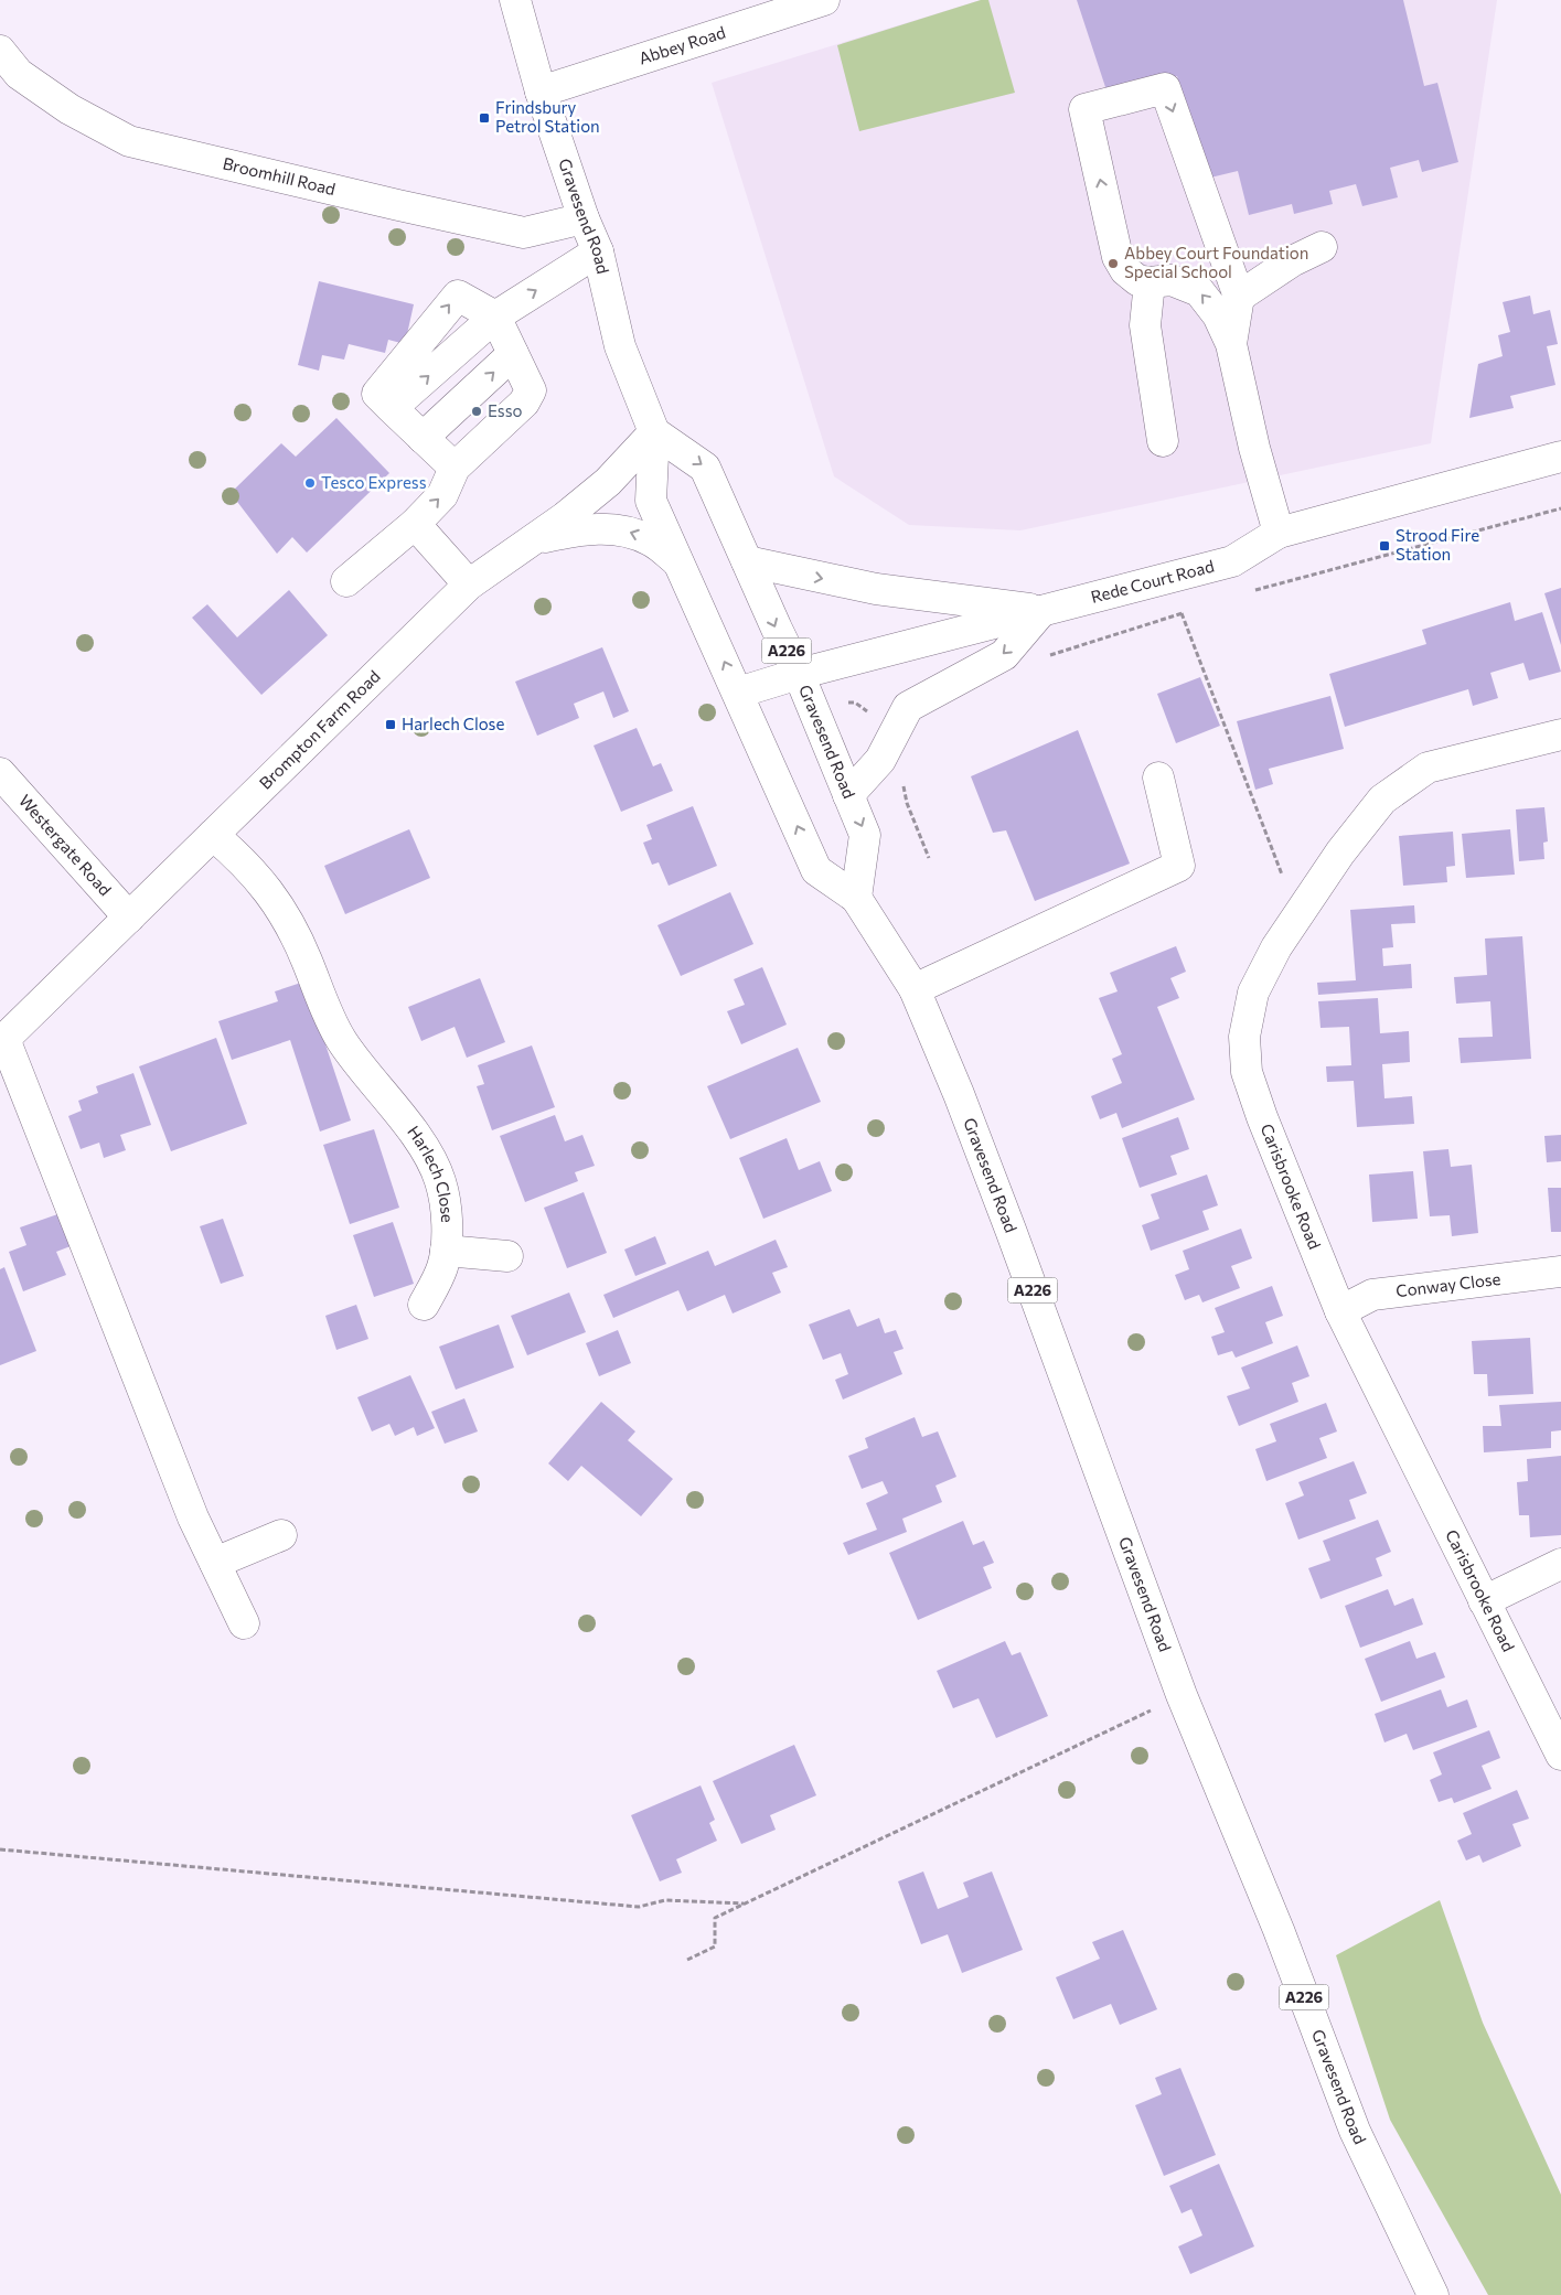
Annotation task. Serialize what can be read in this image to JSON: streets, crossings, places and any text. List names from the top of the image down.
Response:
{
  "streets": {
    "main road": [
      "Abbey Road",
      "Broomhill Road",
      "Gravesend Road",
      "Rede Court Road",
      "A226",
      "Brompton Farm Road",
      "Westergate Road",
      "Harlech Close",
      "Carisbrooke Road",
      "Conway Close"
    ]
  },
  "crossings": [
    ["Abbey Road", "Gravesend Road"],
    ["Broomhill Road", "Gravesend Road"],
    ["Gravesend Road", "Rede Court Road"],
    ["Gravesend Road", "Brompton Farm Road"],
    ["Brompton Farm Road", "Westergate Road"],
    ["Brompton Farm Road", "Harlech Close"],
    ["Carisbrooke Road", "Conway Close"]
  ],
  "places": {
    "transit": ["Frindsbury Petrol Station", "Strood Fire Station", "Harlech Close"],
    "other": ["Abbey Court Foundation Special School", "Esso", "Tesco Express"]
  }
}
